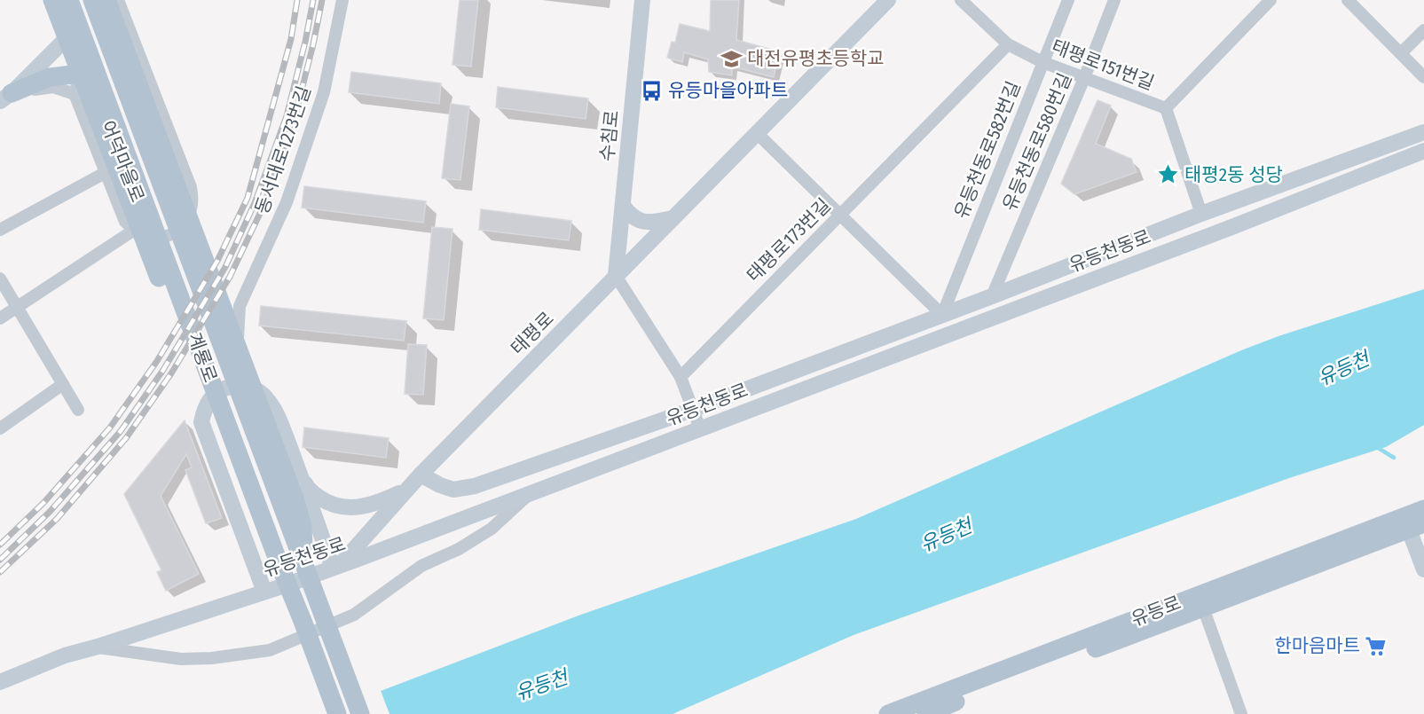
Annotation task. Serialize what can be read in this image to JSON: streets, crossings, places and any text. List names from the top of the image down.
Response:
{
  "streets": {
    "main road": [
      "수침로",
      "유등천동로",
      "태평로",
      "계룡로",
      "유등로"
    ],
    "street": [
      "태평로151번길",
      "유등천동로580번길",
      "동서대로1273번길",
      "유등천동로582번길",
      "어덕마을로",
      "태평로173번길"
    ]
  },
  "crossings": [
    ["태평로151번길", "유등천동로580번길"],
    ["태평로151번길", "유등천동로582번길"],
    ["태평로151번길", "태평로173번길"],
    ["수침로", "태평로"],
    ["유등천동로580번길", "유등천동로"],
    ["유등천동로582번길", "유등천동로"],
    ["유등천동로", "태평로"],
    ["유등천동로", "계룡로"]
  ],
  "water": ["유등천"],
  "places": {
    "school or university": ["대전유평초등학교"],
    "bus stop": ["유등마을아파트"],
    "place": ["태평2동 성당"],
    "supermarket": ["한마음마트"]
  }
}
